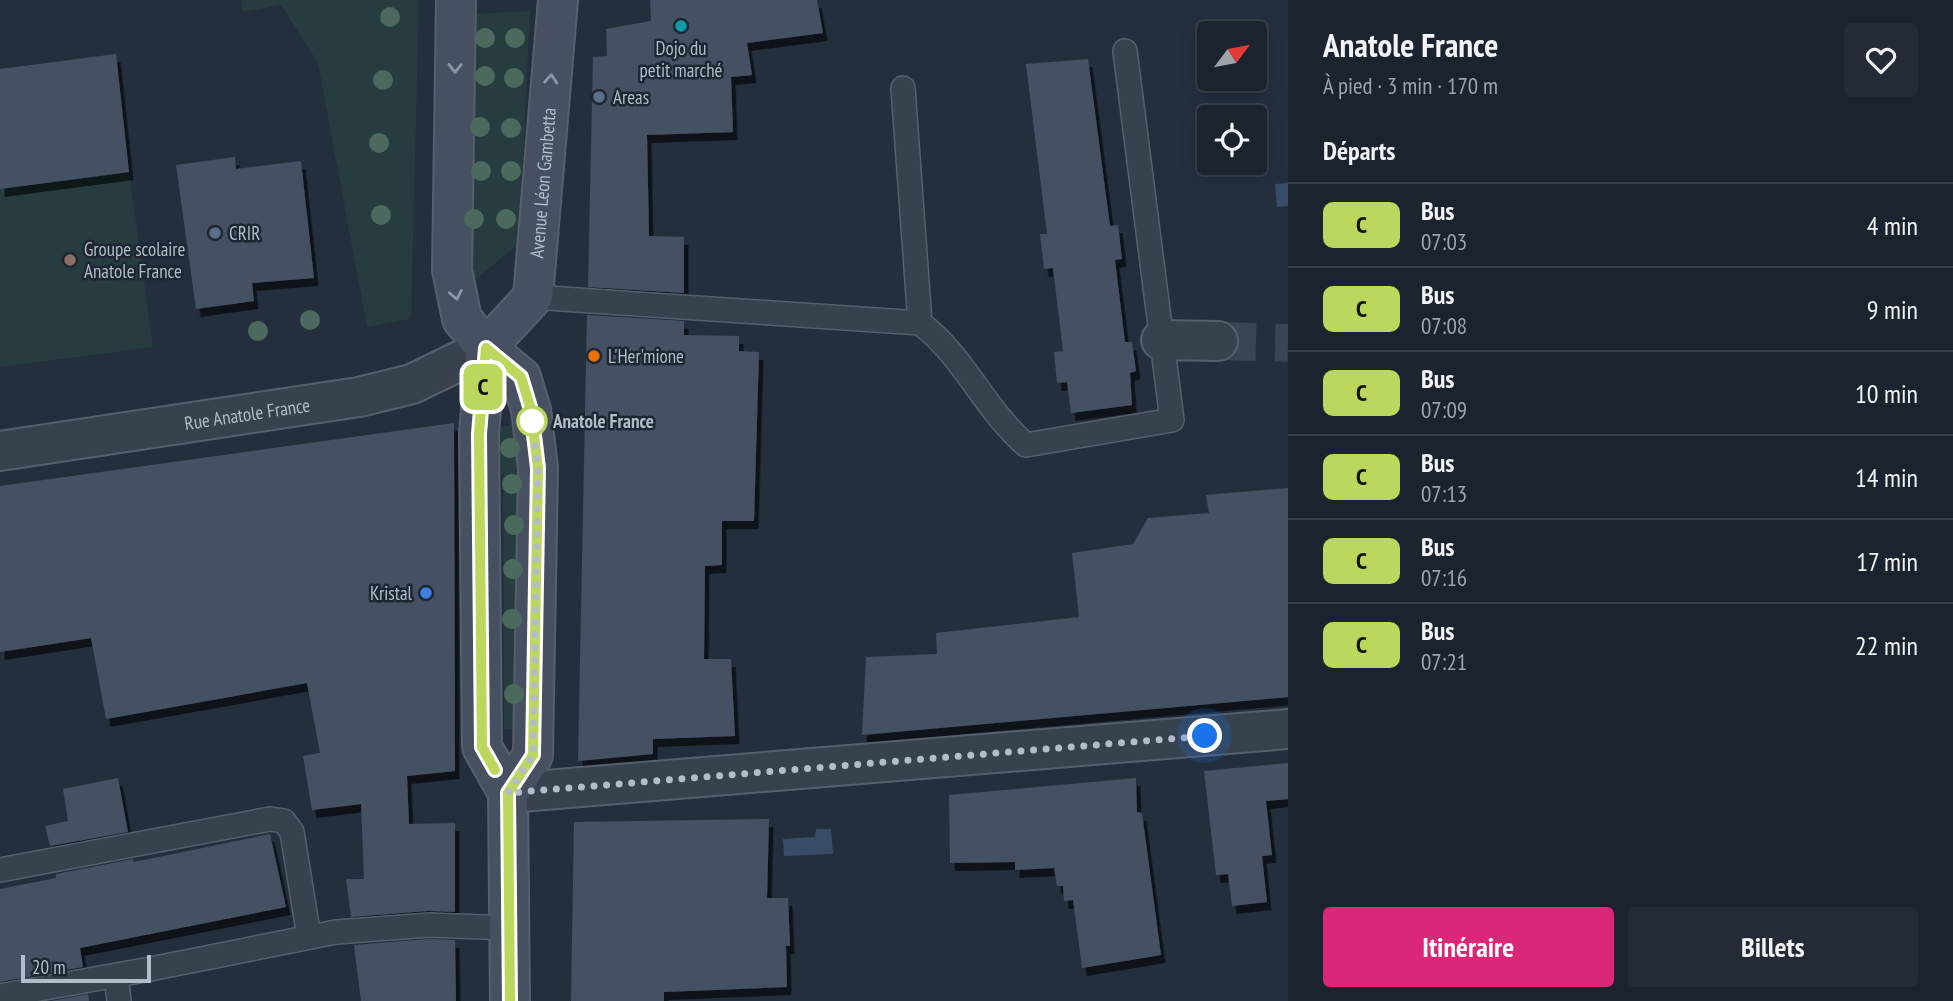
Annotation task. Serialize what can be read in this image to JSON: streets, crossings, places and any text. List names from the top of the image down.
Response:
{
  "streets": {
    "main road": ["Avenue Léon Gambetta"],
    "street": ["Rue Anatole France"]
  },
  "places": [
    "Dojo du petit marché",
    "Areas",
    "CRIR",
    "Groupe scolaire Anatole France",
    "L'Her'mione",
    "Anatole France",
    "Kristal"
  ],
  "lines": ["bus line C"],
  "scale_bar": "20 m",
  "north": "top right",
  "page": {
    "on_map": "C",
    "heading": [
      ["Anatole France", "À pied · 3 min · 170 m"],
      "Départs"
    ],
    "list": [
      {
        "mark": "C",
        "name": "Bus",
        "note": "07:03",
        "value": "4 min"
      },
      {
        "mark": "C",
        "name": "Bus",
        "note": "07:08",
        "value": "9 min"
      },
      {
        "mark": "C",
        "name": "Bus",
        "note": "07:09",
        "value": "10 min"
      },
      {
        "mark": "C",
        "name": "Bus",
        "note": "07:13",
        "value": "14 min"
      },
      {
        "mark": "C",
        "name": "Bus",
        "note": "07:16",
        "value": "17 min"
      },
      {
        "mark": "C",
        "name": "Bus",
        "note": "07:21",
        "value": "22 min"
      }
    ],
    "buttons": ["Itinéraire", "Billets"],
    "scale": "20 m"
  }
}
